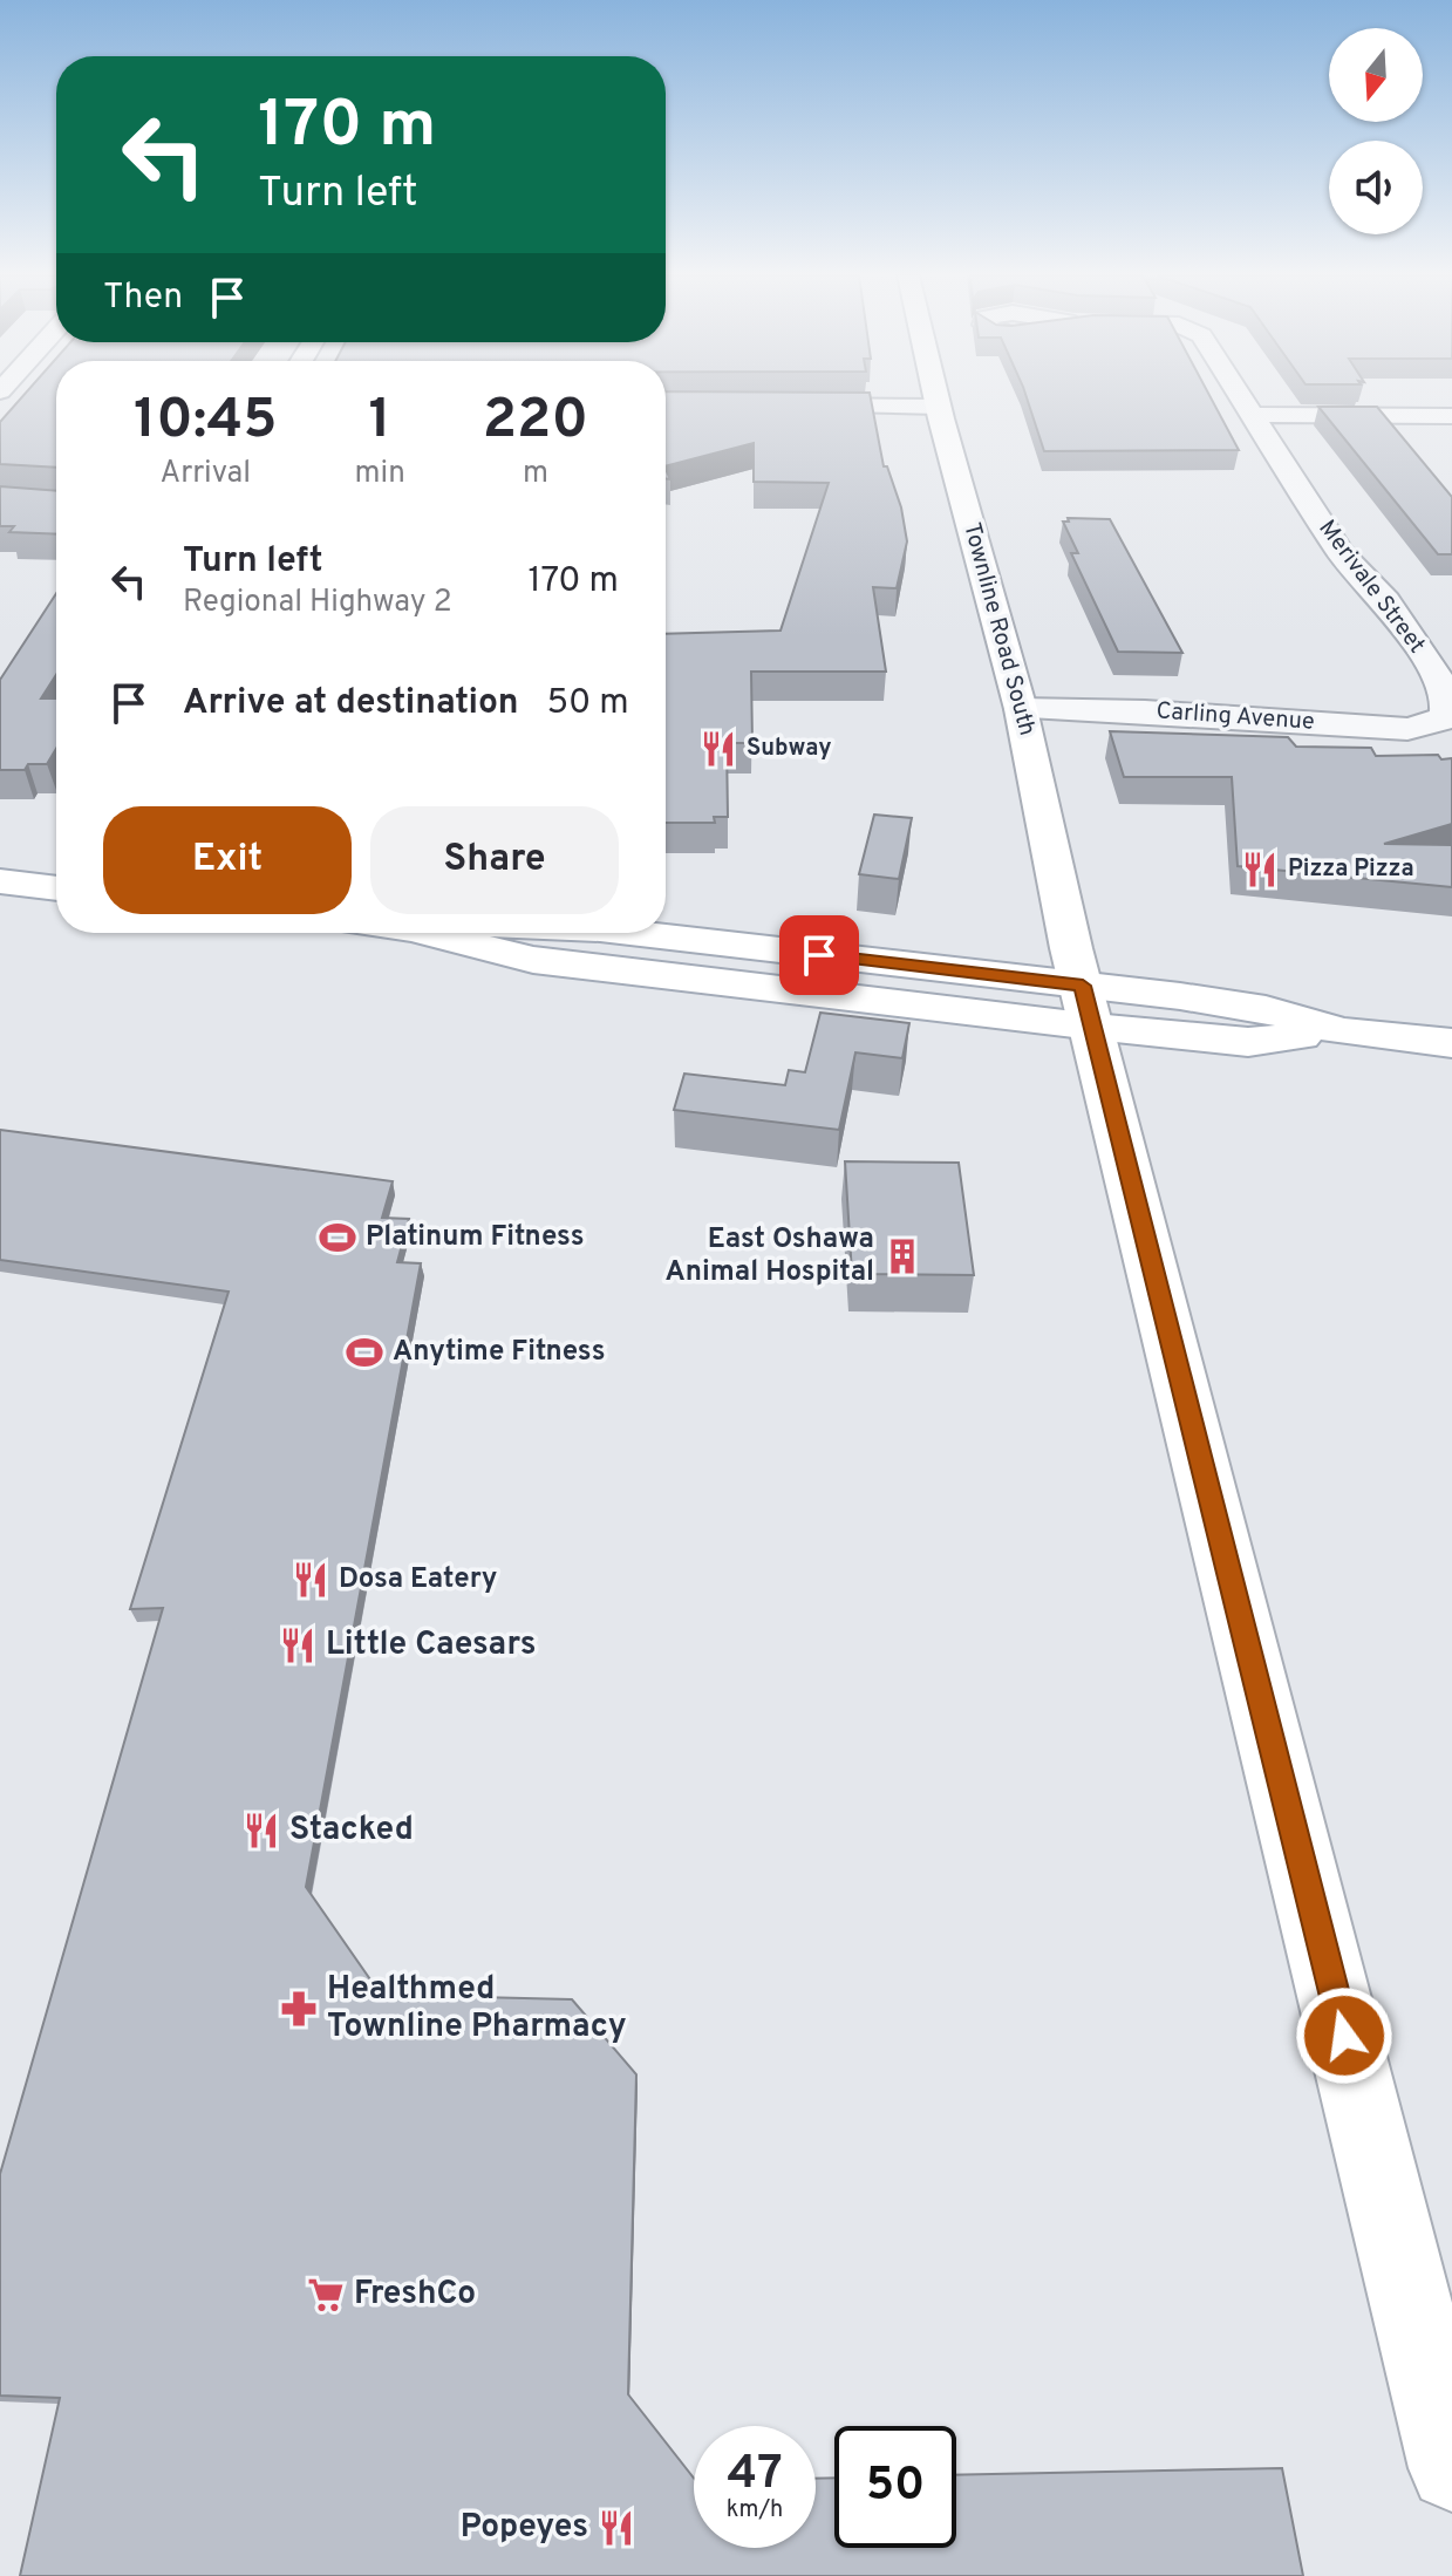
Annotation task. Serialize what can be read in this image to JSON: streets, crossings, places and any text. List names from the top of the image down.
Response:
{
  "streets": {
    "main road": ["Townline Road South"],
    "street": ["Merivale Street", "Carling Avenue"]
  },
  "crossings": [
    ["Merivale Street", "Carling Avenue"],
    ["Townline Road South", "Carling Avenue"]
  ],
  "places": {
    "restaurant": [
      "Subway",
      "Pizza Pizza",
      "Dosa Eatery",
      "Little Caesars",
      "Stacked",
      "Popeyes"
    ],
    "sports": ["Platinum Fitness", "Anytime Fitness"],
    "building": ["East Oshawa Animal Hospital"],
    "pharmacy": ["Healthmed Townline Pharmacy"],
    "supermarket": ["FreshCo"]
  },
  "north": "bottom",
  "page": {
    "turn": ["170 m", "Turn left"],
    "then": "Then",
    "eta": [
      "10:45",
      "Arrival",
      "1",
      "min",
      "220",
      "m"
    ],
    "list": [
      {
        "name": "Turn left",
        "note": "Regional Highway 2",
        "value": "170 m"
      },
      {
        "name": "Arrive at destination",
        "value": "50 m"
      }
    ],
    "buttons": ["Exit", "Share"],
    "speed": "47 km/h",
    "limit": "50"
  }
}
